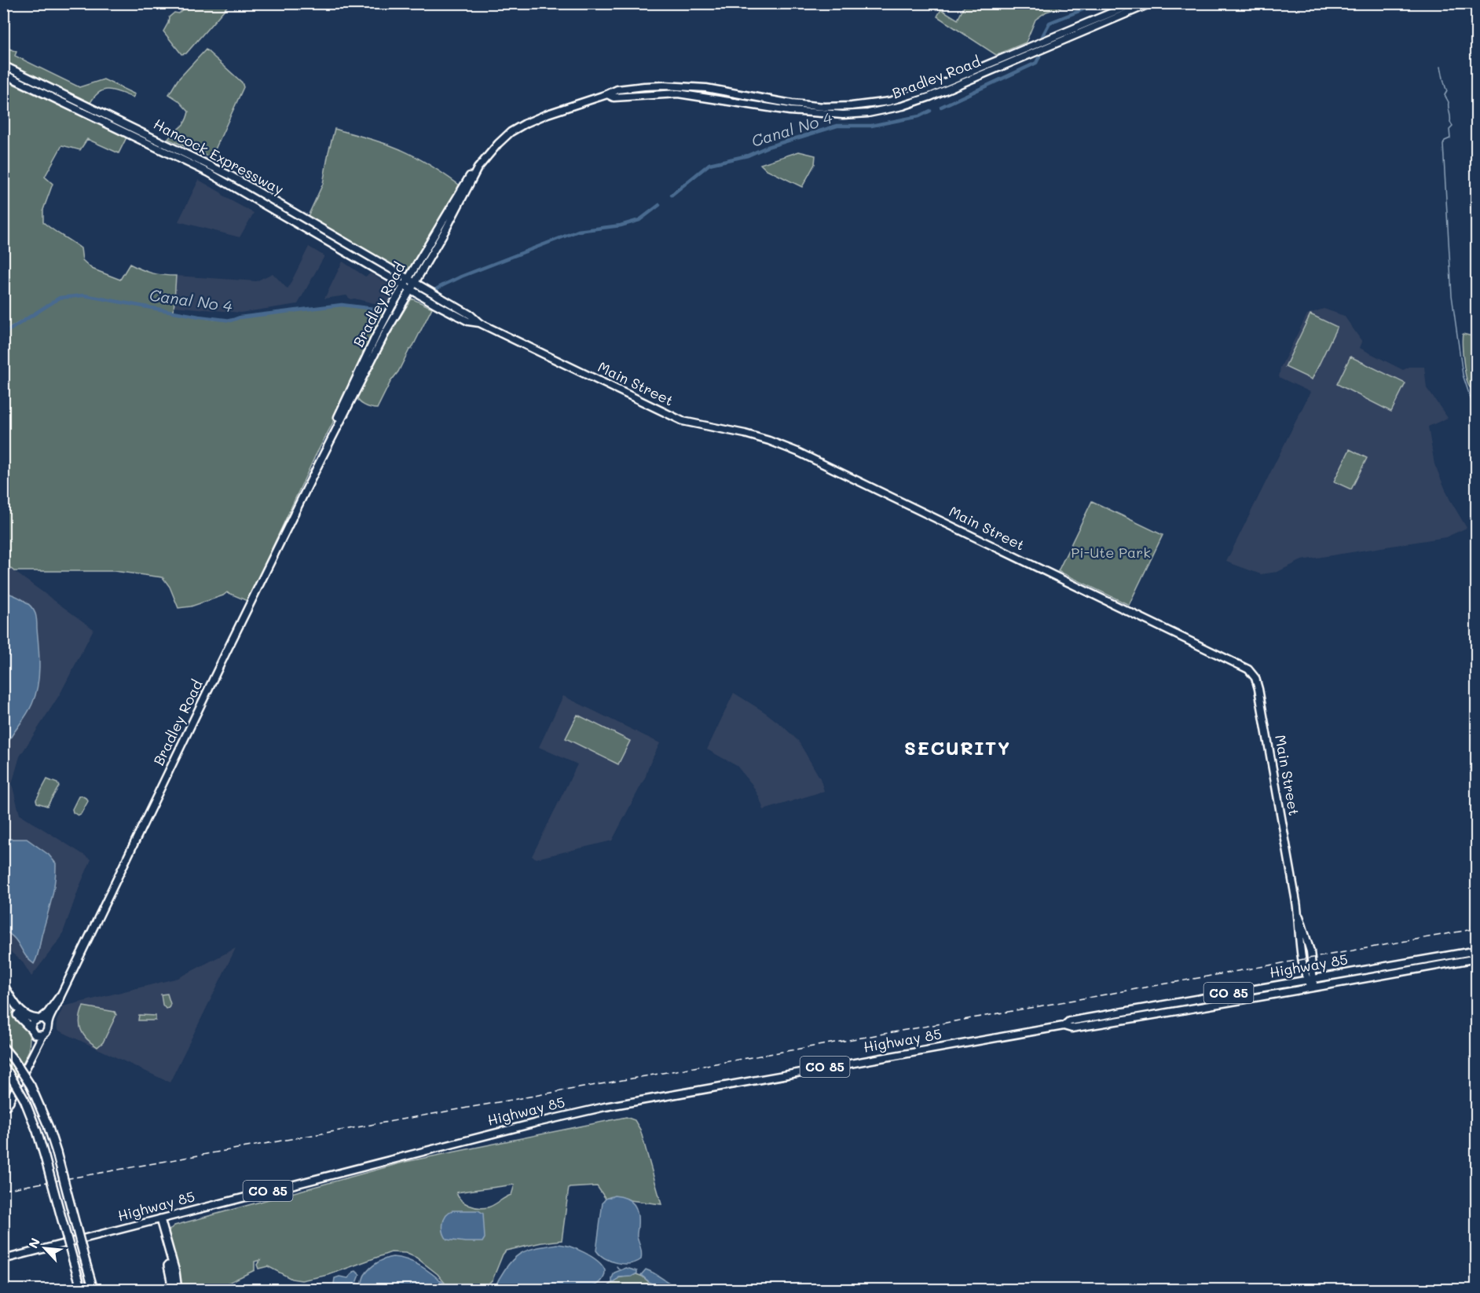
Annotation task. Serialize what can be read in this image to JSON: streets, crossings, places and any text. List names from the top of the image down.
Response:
{
  "streets": {
    "main road": [
      "Bradley Road",
      "Hancock Expressway",
      "Main Street",
      "Highway 85",
      "CO 85"
    ]
  },
  "crossings": [
    ["Bradley Road", "Hancock Expressway"],
    ["Bradley Road", "Main Street"],
    ["Hancock Expressway", "Main Street"],
    ["Main Street", "Highway 85"]
  ],
  "districts": ["SECURITY"],
  "water": ["Canal No 4"],
  "parks": ["Pi-Ute Park"],
  "north": "top left"
}
